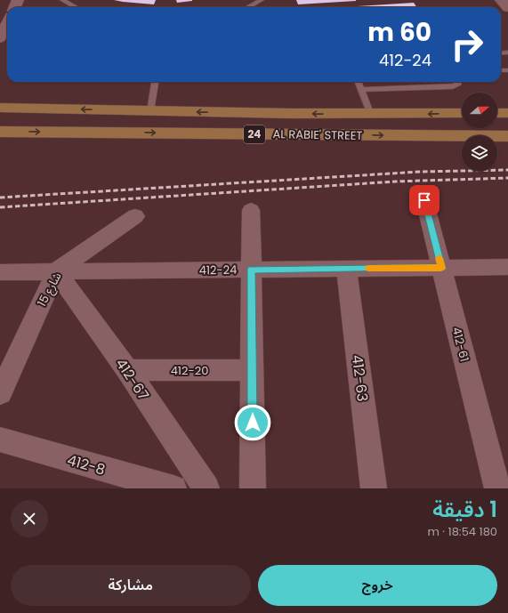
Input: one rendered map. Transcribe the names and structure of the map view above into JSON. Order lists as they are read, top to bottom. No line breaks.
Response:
{"streets":{"main road":["24","AL RABIE' STREET"],"street":["412-24","شارع 15","412-61","412-20","412-63","412-67","412-8"]},"crossings":[["412-24","شارع 15"],["412-24","412-61"],["412-24","412-63"],["412-24","412-67"],["شارع 15","412-67"],["412-20","412-67"]],"north":"right","page":{"turn":["60 m","412-24"],"heading":["1 دقيقة","180 m · 18:54"],"buttons":["خروج","مشاركة"]}}
